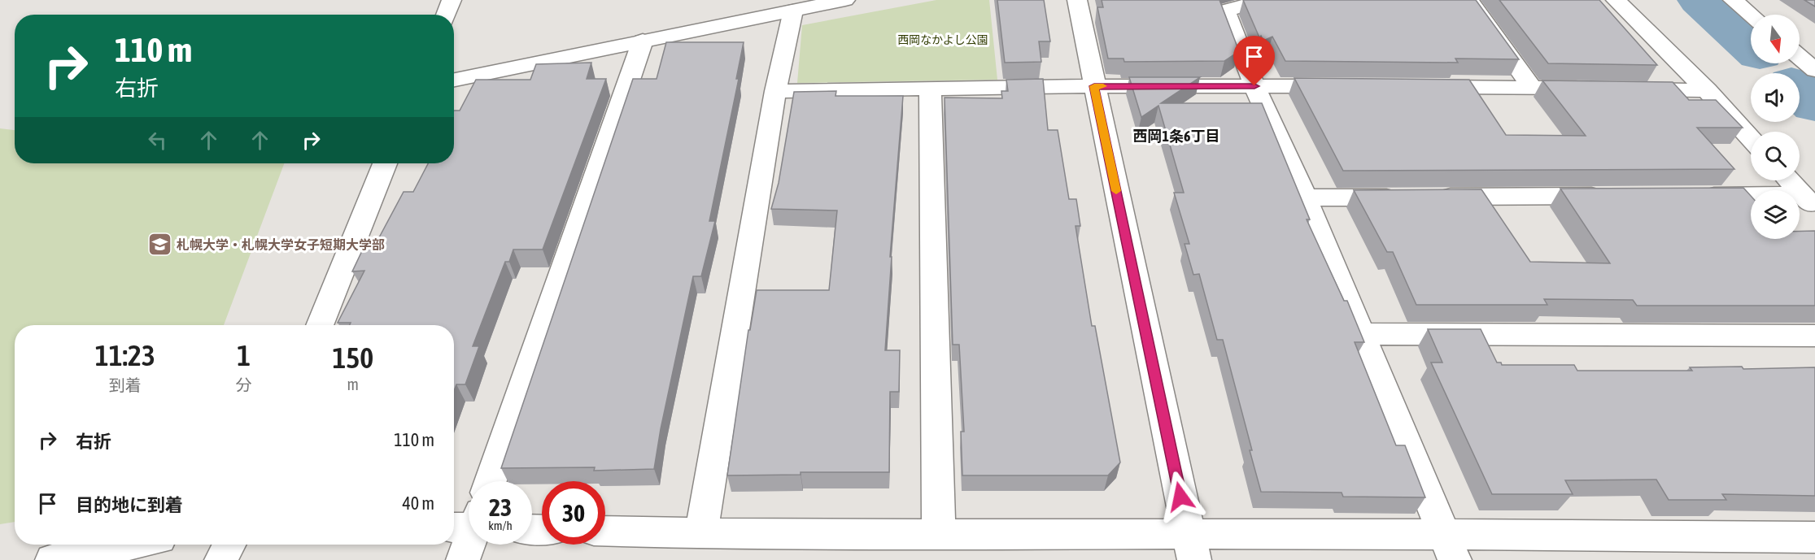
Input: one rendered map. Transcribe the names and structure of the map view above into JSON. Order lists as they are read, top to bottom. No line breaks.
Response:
{"districts":["西岡1条6丁目"],"parks":["西岡なかよし公園"],"places":{"school or university":["札幌大学・札幌大学女子短期大学部"]},"north":"bottom","page":{"turn":["110 m","右折"],"eta":["11:23","到着","1","分","150","m"],"list":[{"name":"右折","value":"110 m"},{"name":"目的地に到着","value":"40 m"}],"speed":"23 km/h","limit":"30"}}
